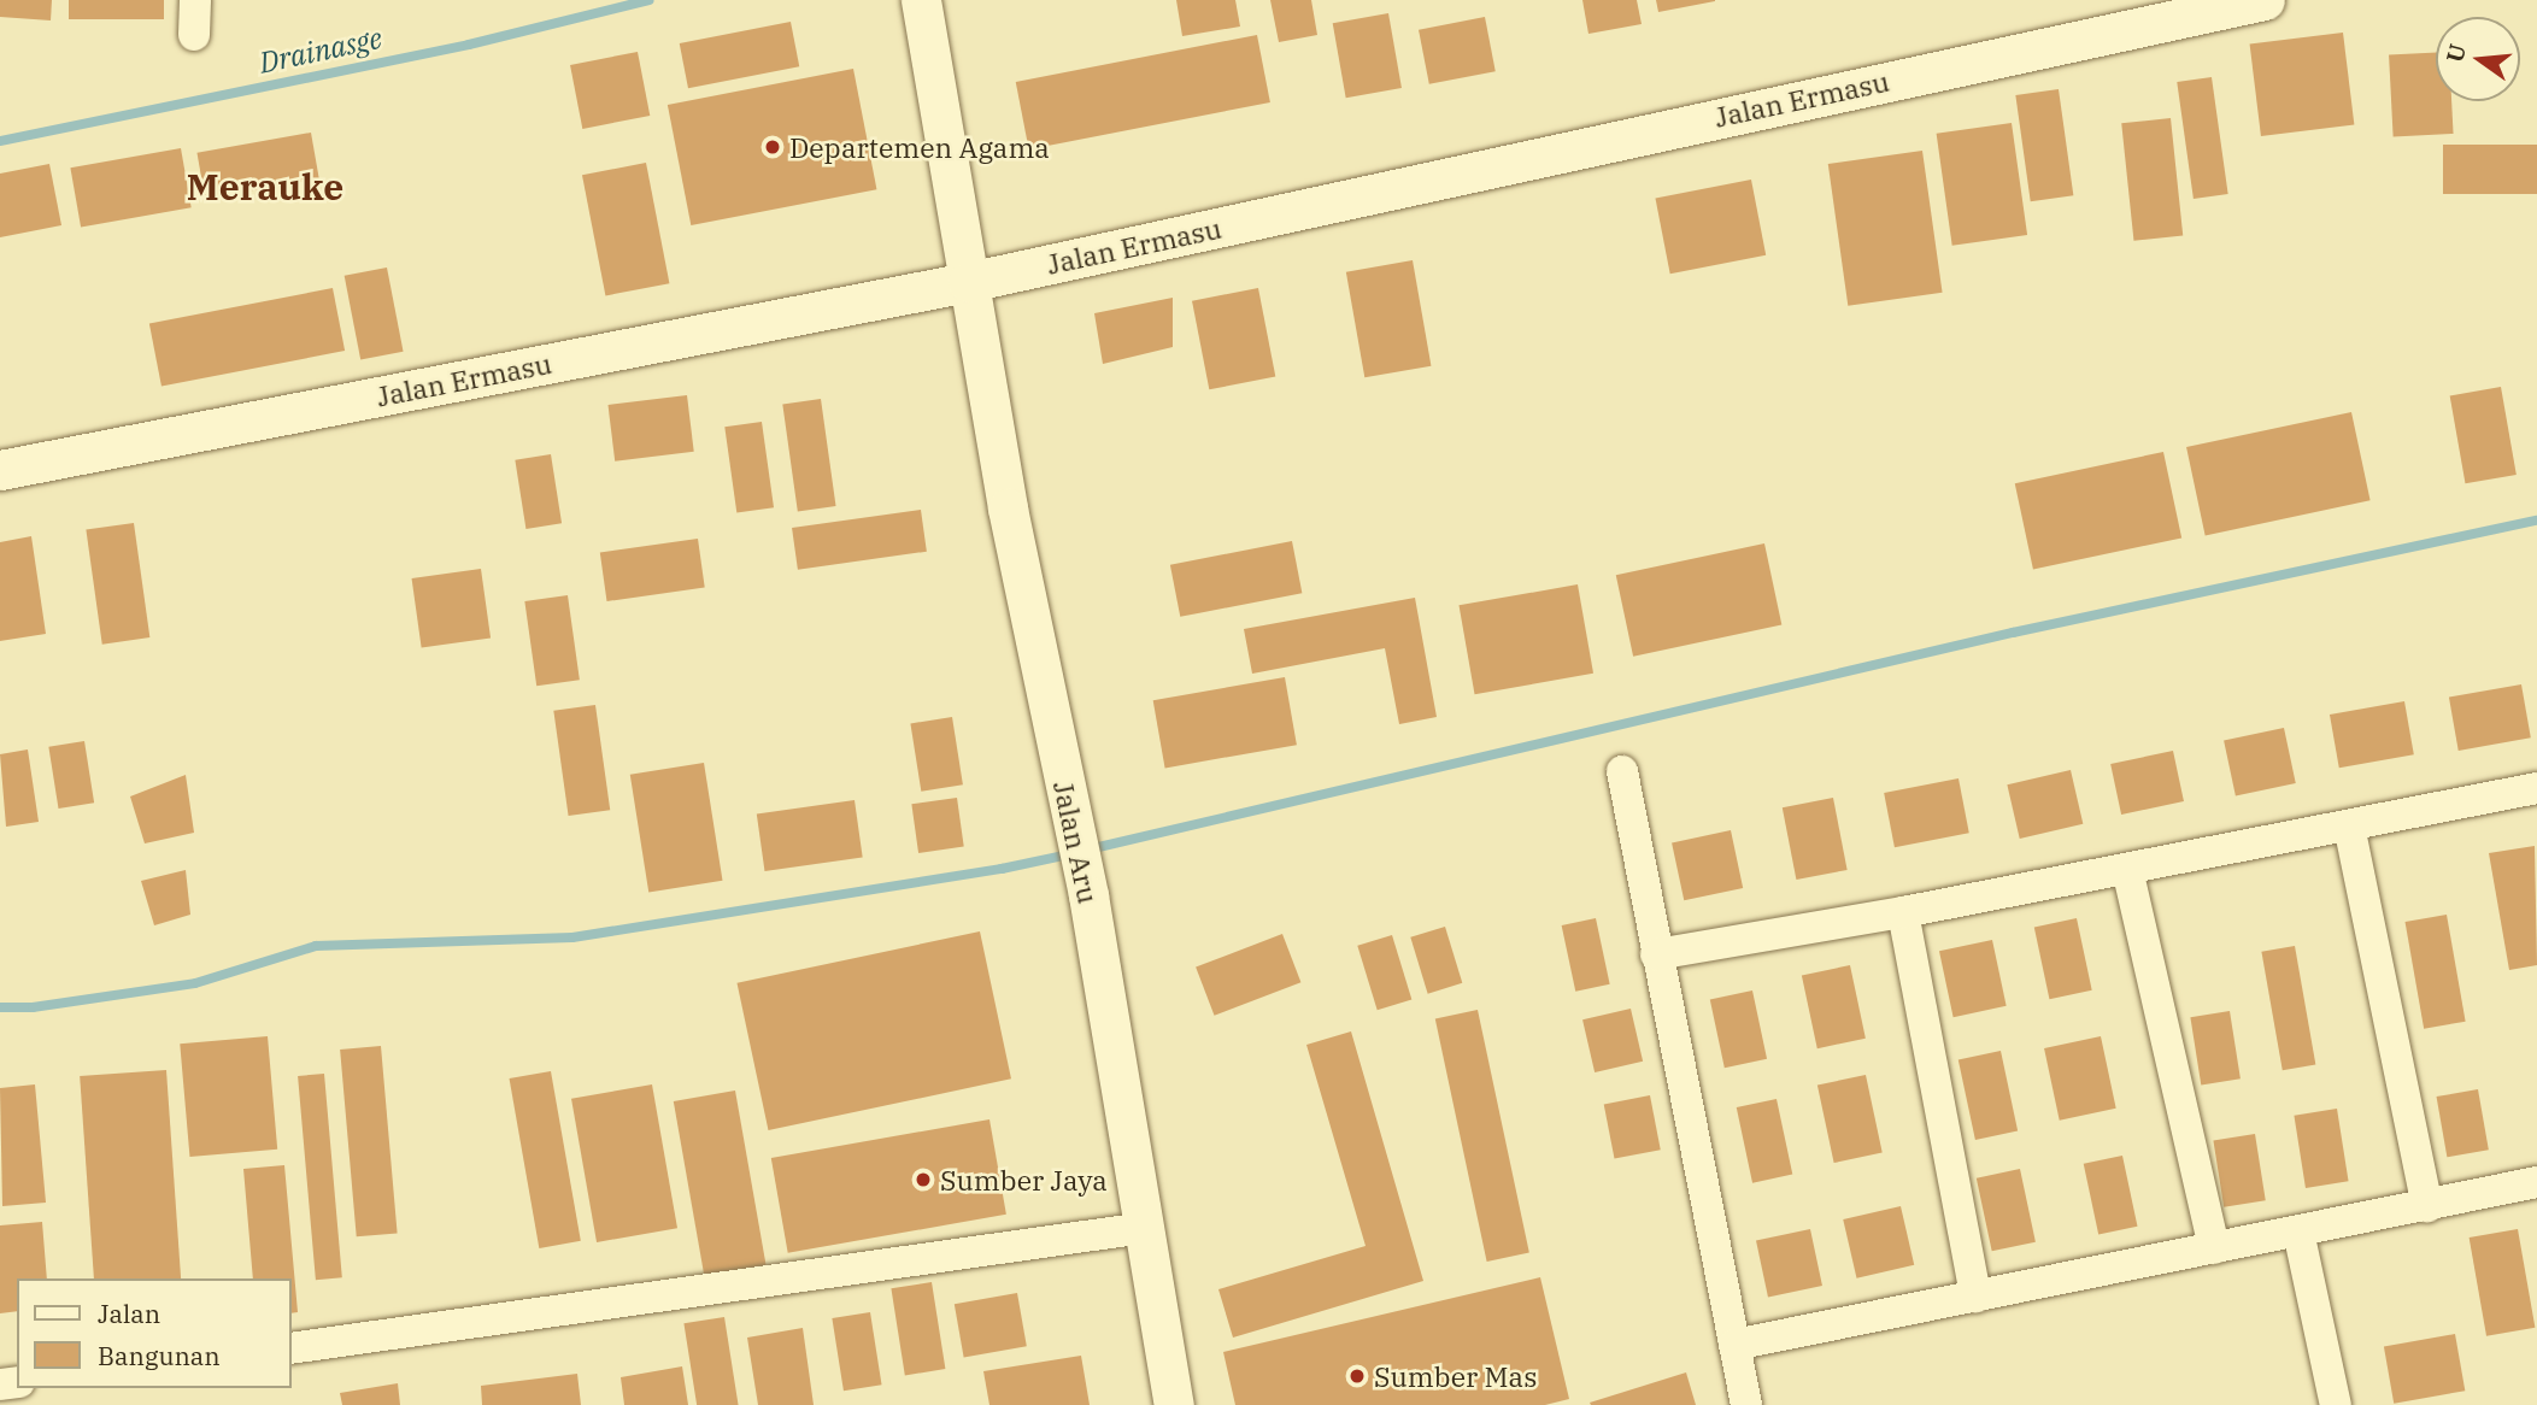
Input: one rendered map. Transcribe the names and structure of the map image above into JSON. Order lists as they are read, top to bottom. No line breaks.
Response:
{"streets":{"street":["Jalan Ermasu","Jalan Aru"]},"crossings":[["Jalan Ermasu","Jalan Aru"]],"districts":["Merauke"],"water":["Drainasge"],"places":["Departemen Agama","Sumber Jaya","Sumber Mas"],"legend":["Jalan","Bangunan"],"north":"left"}
